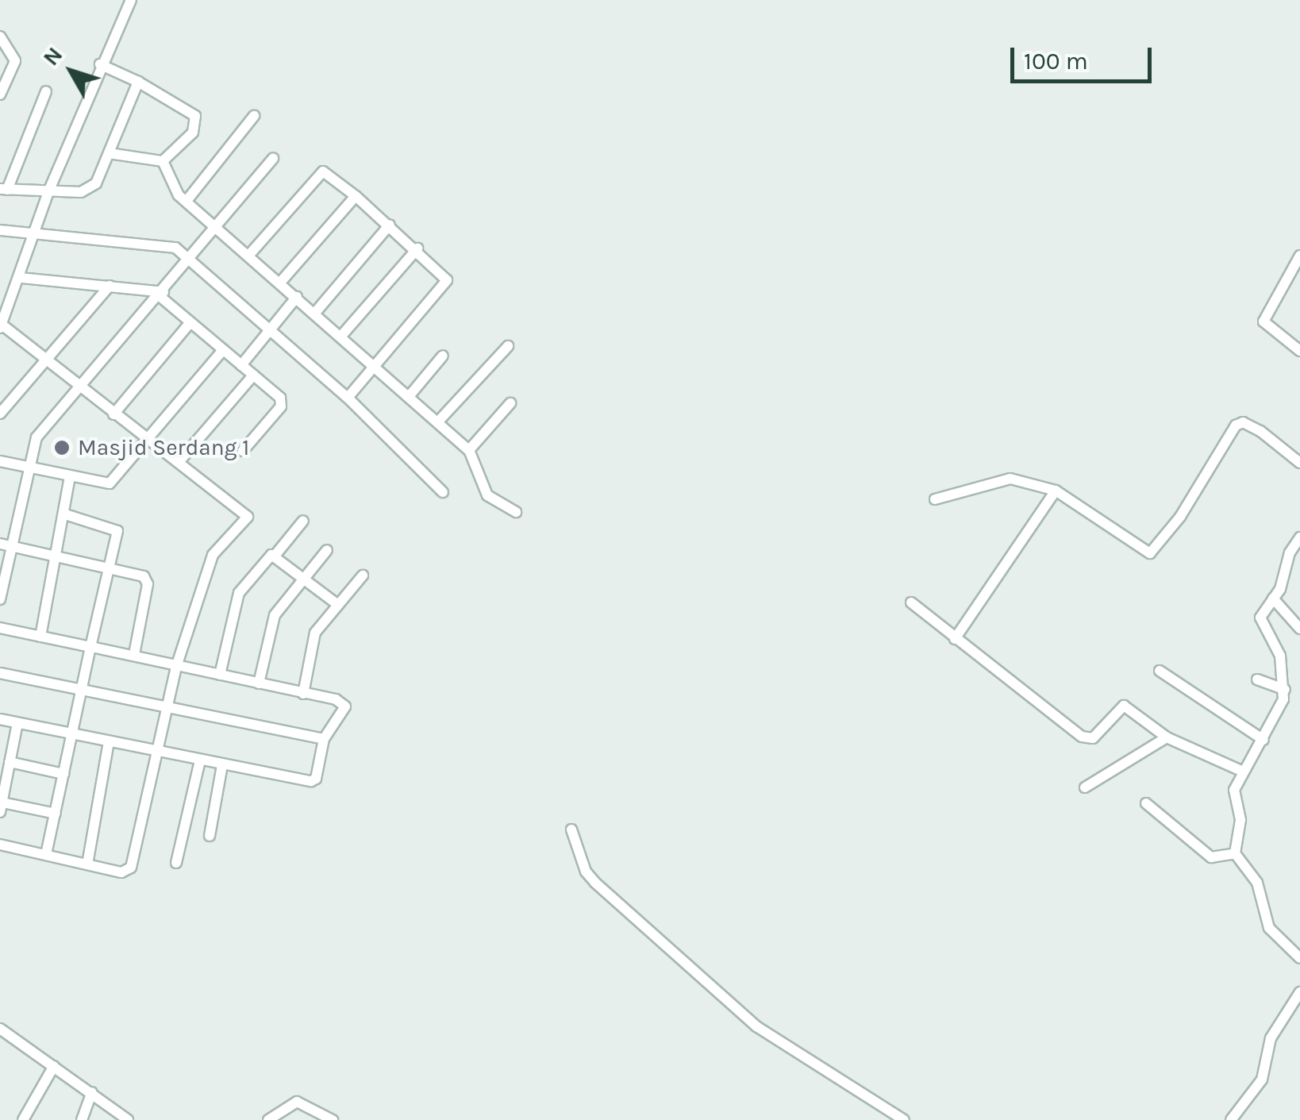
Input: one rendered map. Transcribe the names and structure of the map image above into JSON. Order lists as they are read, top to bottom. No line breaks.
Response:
{"places":["Masjid Serdang 1"],"scale_bar":"100 m","north":"top left"}
